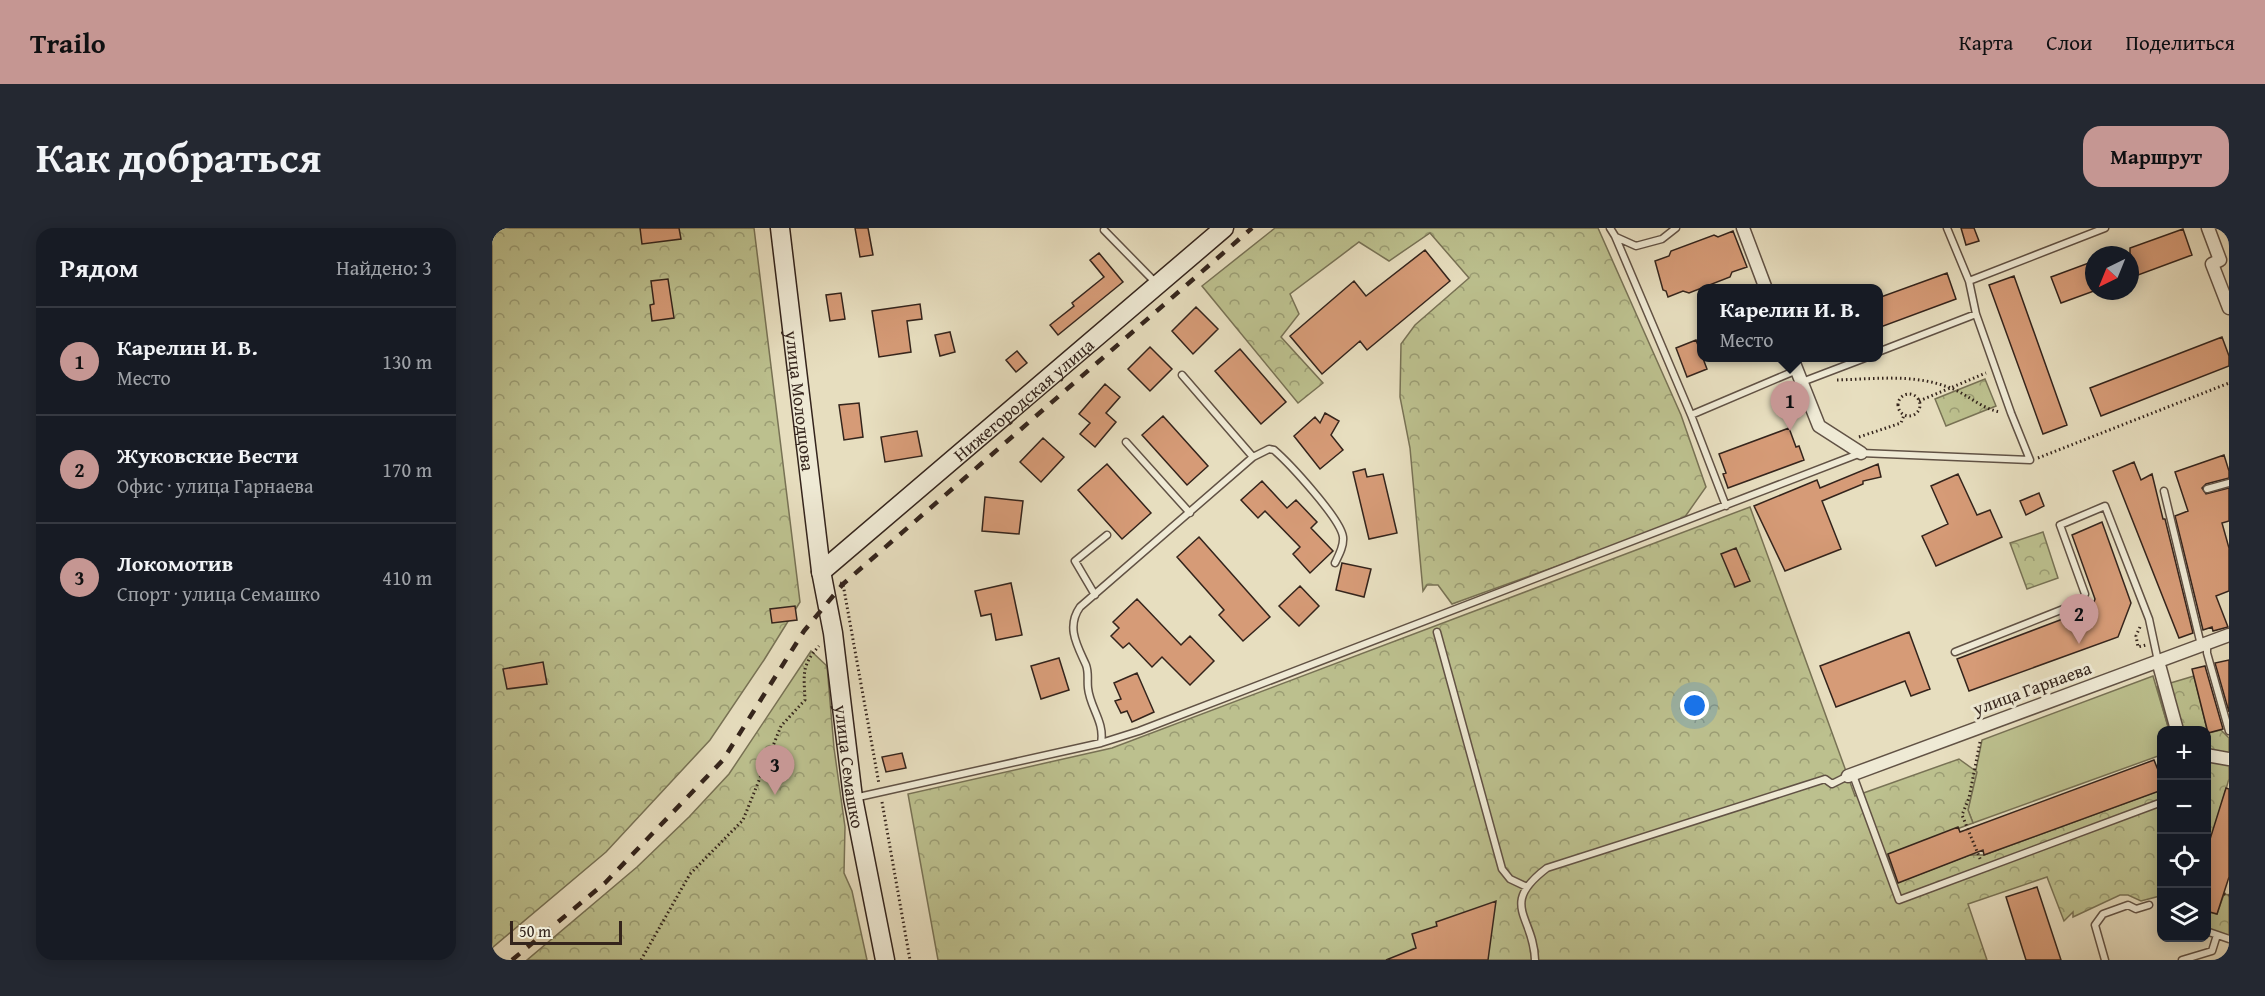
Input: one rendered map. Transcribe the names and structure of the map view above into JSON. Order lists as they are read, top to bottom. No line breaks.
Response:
{"streets":{"street":["улица Молодцова","Нижегородская улица","улица Гарнаева","улица Семашко"]},"crossings":[["улица Молодцова","Нижегородская улица"],["улица Молодцова","улица Семашко"],["Нижегородская улица","улица Семашко"]],"scale_bar":"50 m","north":"bottom left","page":{"header":"Trailo","nav":["Карта","Слои","Поделиться"],"title":"Как добраться","buttons":"Маршрут","heading":["Рядом","Найдено: 3"],"popup":["Карелин И. В.","Место"],"list":[{"mark":"1","name":"Карелин И. В.","note":"Место","value":"130 m"},{"mark":"2","name":"Жуковские Вести","note":"Офис · улица Гарнаева","value":"170 m"},{"mark":"3","name":"Локомотив","note":"Спорт · улица Семашко","value":"410 m"}],"pins":["1","2","3"],"map_buttons":["+","−"],"scale":"50 m"}}
